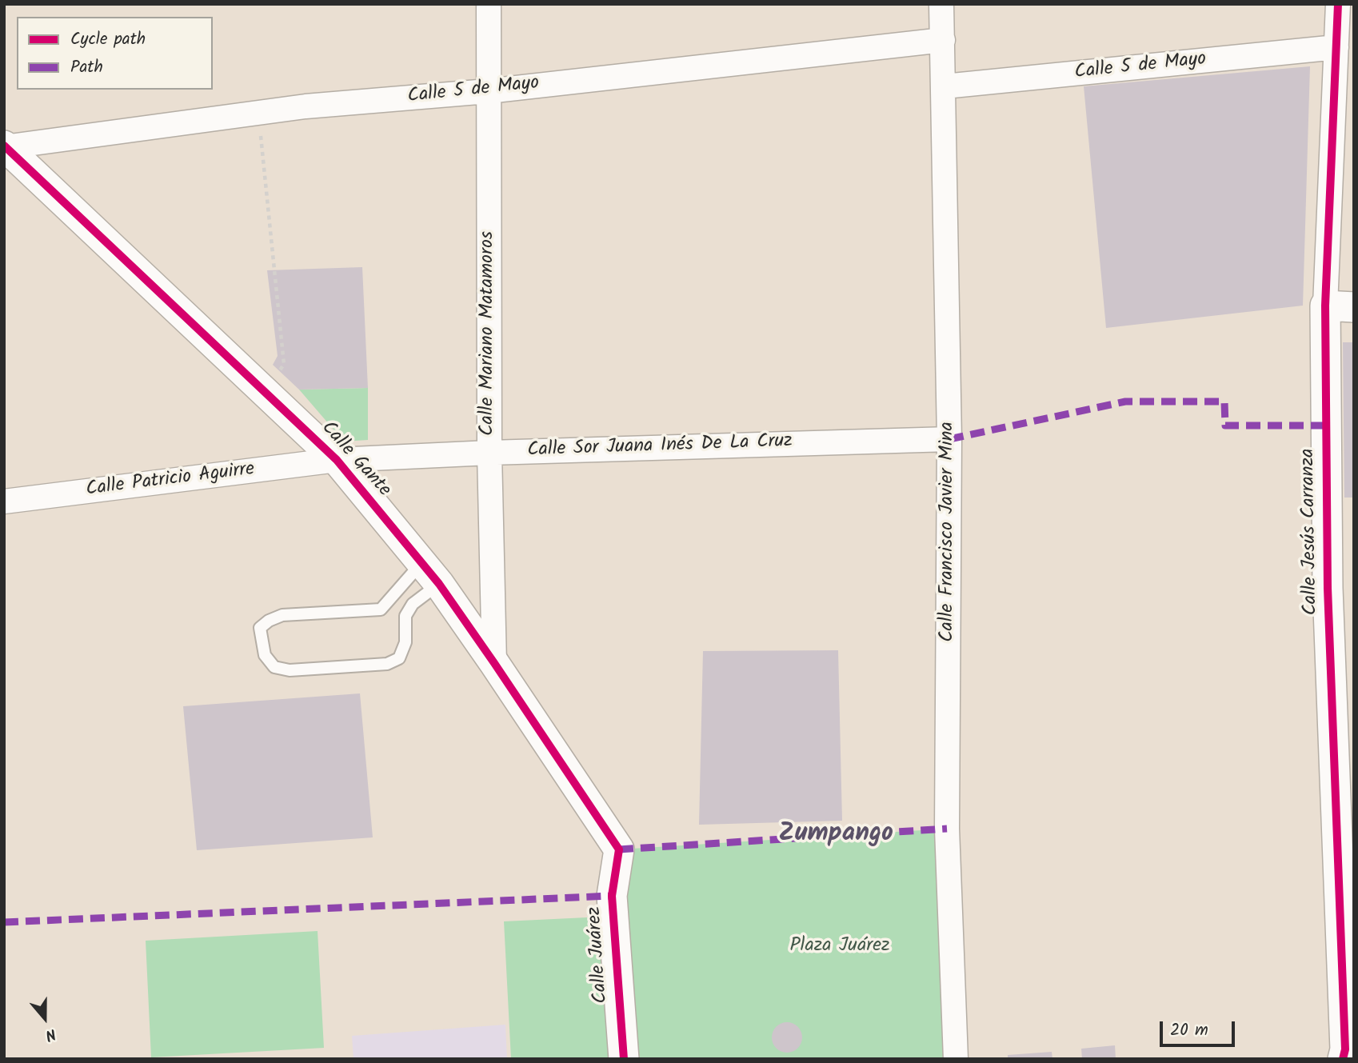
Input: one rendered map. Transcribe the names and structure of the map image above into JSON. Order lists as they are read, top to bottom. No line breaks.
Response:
{"streets":{"street":["Calle 5 de Mayo","Calle Mariano Matamoros","Calle Sor Juana Inés De La Cruz","Calle Gante","Calle Patricio Aguirre","Calle Francisco Javier Mina","Calle Jesús Carranza","Calle Juárez"]},"crossings":[["Calle 5 de Mayo","Calle Mariano Matamoros"],["Calle 5 de Mayo","Calle Gante"],["Calle 5 de Mayo","Calle Francisco Javier Mina"],["Calle 5 de Mayo","Calle Jesús Carranza"],["Calle Mariano Matamoros","Calle Sor Juana Inés De La Cruz"],["Calle Mariano Matamoros","Calle Gante"],["Calle Sor Juana Inés De La Cruz","Calle Gante"],["Calle Sor Juana Inés De La Cruz","Calle Patricio Aguirre"],["Calle Sor Juana Inés De La Cruz","Calle Francisco Javier Mina"],["Calle Gante","Calle Patricio Aguirre"],["Calle Gante","Calle Juárez"]],"districts":["Zumpango"],"parks":["Plaza Juárez"],"legend":["Cycle path","Path"],"scale_bar":"20 m","north":"bottom"}
